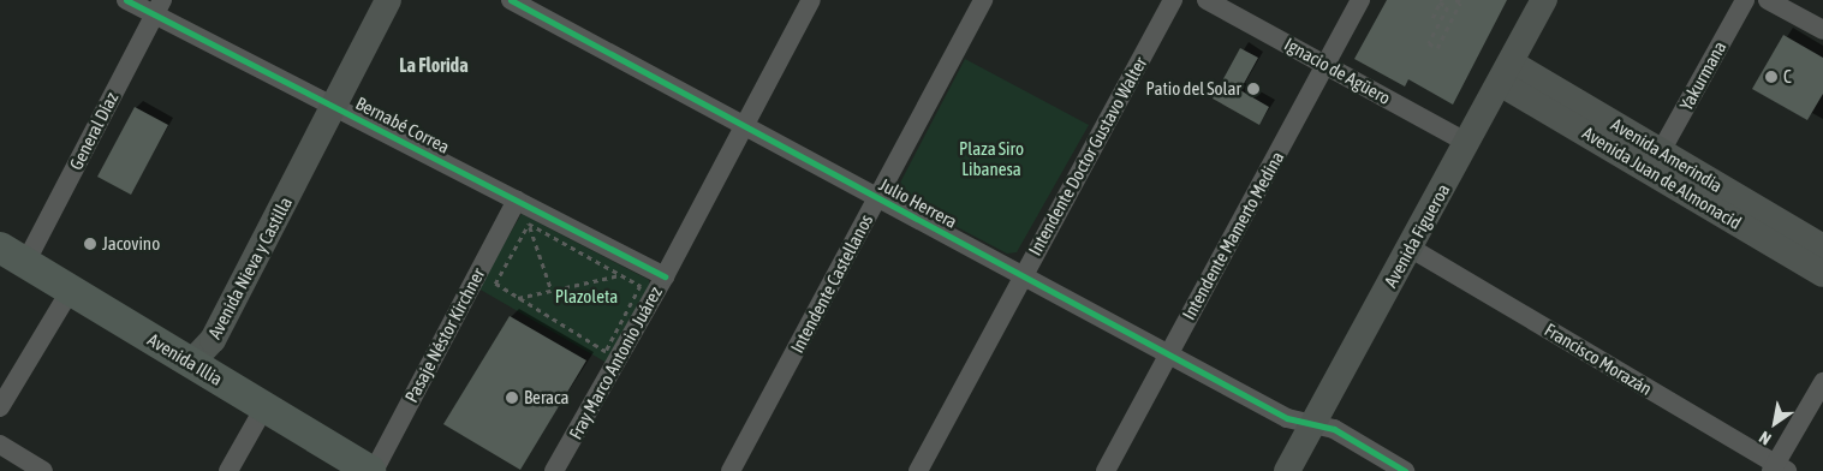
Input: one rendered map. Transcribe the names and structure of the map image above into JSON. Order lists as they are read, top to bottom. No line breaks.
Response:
{"streets":{"main road":["Avenida Illia"],"street":["Ignacio de Agüero","Yakurmana","Bernabé Correa","General Díaz","Avenida Amerindia","Intendente Doctor Gustavo Walter","Avenida Juan de Almonacid","Julio Herrera","Intendente Mamerto Medina","Avenida Figueroa","Avenida Nieva y Castilla","Intendente Castellanos","Pasaje Néstor Kirchner","Francisco Morazán","Fray Marco Antonio Juárez"]},"crossings":[["Ignacio de Agüero","Intendente Mamerto Medina"],["Ignacio de Agüero","Avenida Figueroa"],["Yakurmana","Avenida Amerindia"],["Bernabé Correa","General Díaz"],["Bernabé Correa","Avenida Nieva y Castilla"],["Bernabé Correa","Pasaje Néstor Kirchner"],["Bernabé Correa","Fray Marco Antonio Juárez"],["General Díaz","Avenida Illia"],["Avenida Amerindia","Avenida Juan de Almonacid"],["Avenida Amerindia","Avenida Figueroa"],["Intendente Doctor Gustavo Walter","Julio Herrera"],["Avenida Juan de Almonacid","Avenida Figueroa"],["Julio Herrera","Intendente Mamerto Medina"],["Julio Herrera","Avenida Figueroa"],["Julio Herrera","Intendente Castellanos"],["Julio Herrera","Fray Marco Antonio Juárez"],["Avenida Figueroa","Francisco Morazán"],["Avenida Nieva y Castilla","Avenida Illia"],["Pasaje Néstor Kirchner","Avenida Illia"]],"districts":["La Florida"],"parks":["Plaza Siro Libanesa","Plazoleta"],"places":["C","Patio del Solar","Jacovino","Beraca"],"north":"bottom left"}
